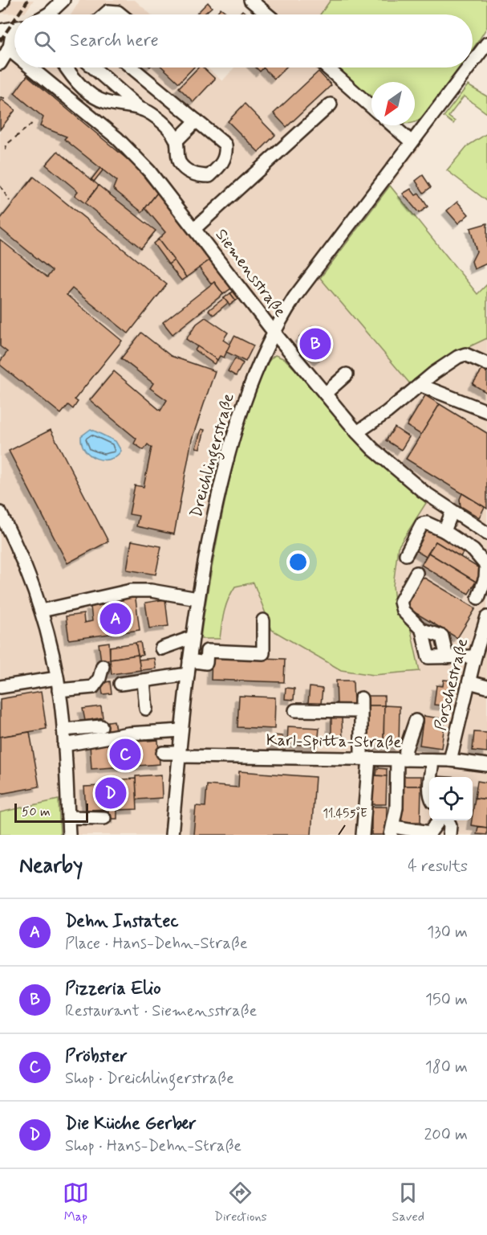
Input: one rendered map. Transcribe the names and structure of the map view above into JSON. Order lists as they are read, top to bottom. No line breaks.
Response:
{"streets":{"street":["Siemensstraße","Dreichlingerstraße","Porschestraße","Karl-Spitta-Straße"]},"crossings":[["Siemensstraße","Dreichlingerstraße"],["Dreichlingerstraße","Karl-Spitta-Straße"],["Porschestraße","Karl-Spitta-Straße"]],"scale_bar":"50 m","north":"bottom left","page":{"search":"Search here","pins":["B","A","C","D"],"scale":"50 m","heading":["Nearby","4 results"],"list":[{"mark":"A","name":"Dehn Instatec","note":"Place · Hans-Dehn-Straße","value":"130 m"},{"mark":"B","name":"Pizzeria Elio","note":"Restaurant · Siemensstraße","value":"150 m"},{"mark":"C","name":"Pröbster","note":"Shop · Dreichlingerstraße","value":"180 m"},{"mark":"D","name":"Die Küche Gerber","note":"Shop · Hans-Dehn-Straße","value":"200 m"}],"nav":["Map","Directions","Saved"]},"coordinates":["11.455°E"]}
